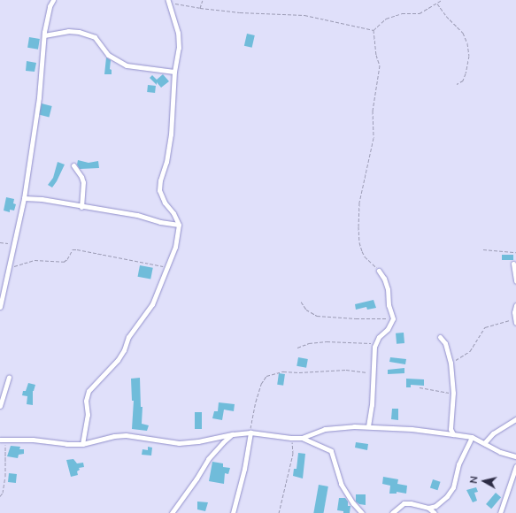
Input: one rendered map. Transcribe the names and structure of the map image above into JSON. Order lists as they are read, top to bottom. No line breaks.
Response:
{"north":"left"}
